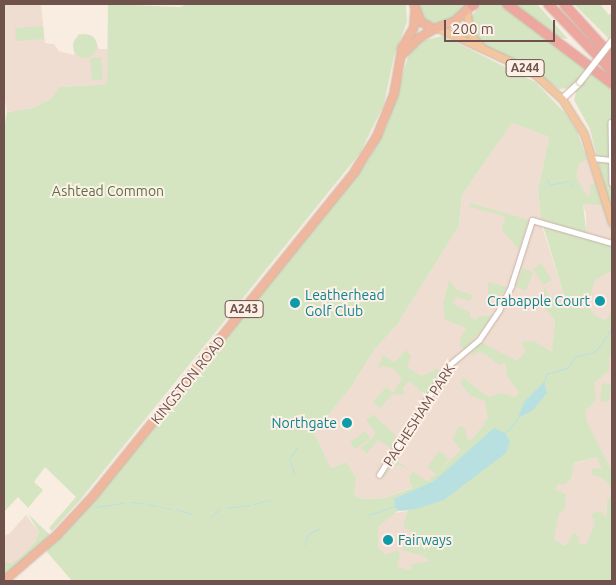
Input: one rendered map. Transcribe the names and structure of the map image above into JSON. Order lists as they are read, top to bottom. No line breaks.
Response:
{"streets":{"highway":["A243","KINGSTON ROAD"],"main road":["A244"],"street":["PACHESHAM PARK"]},"parks":["Ashtead Common"],"places":["Crabapple Court","Leatherhead Golf Club","Northgate","Fairways"],"scale_bar":"200 m"}
